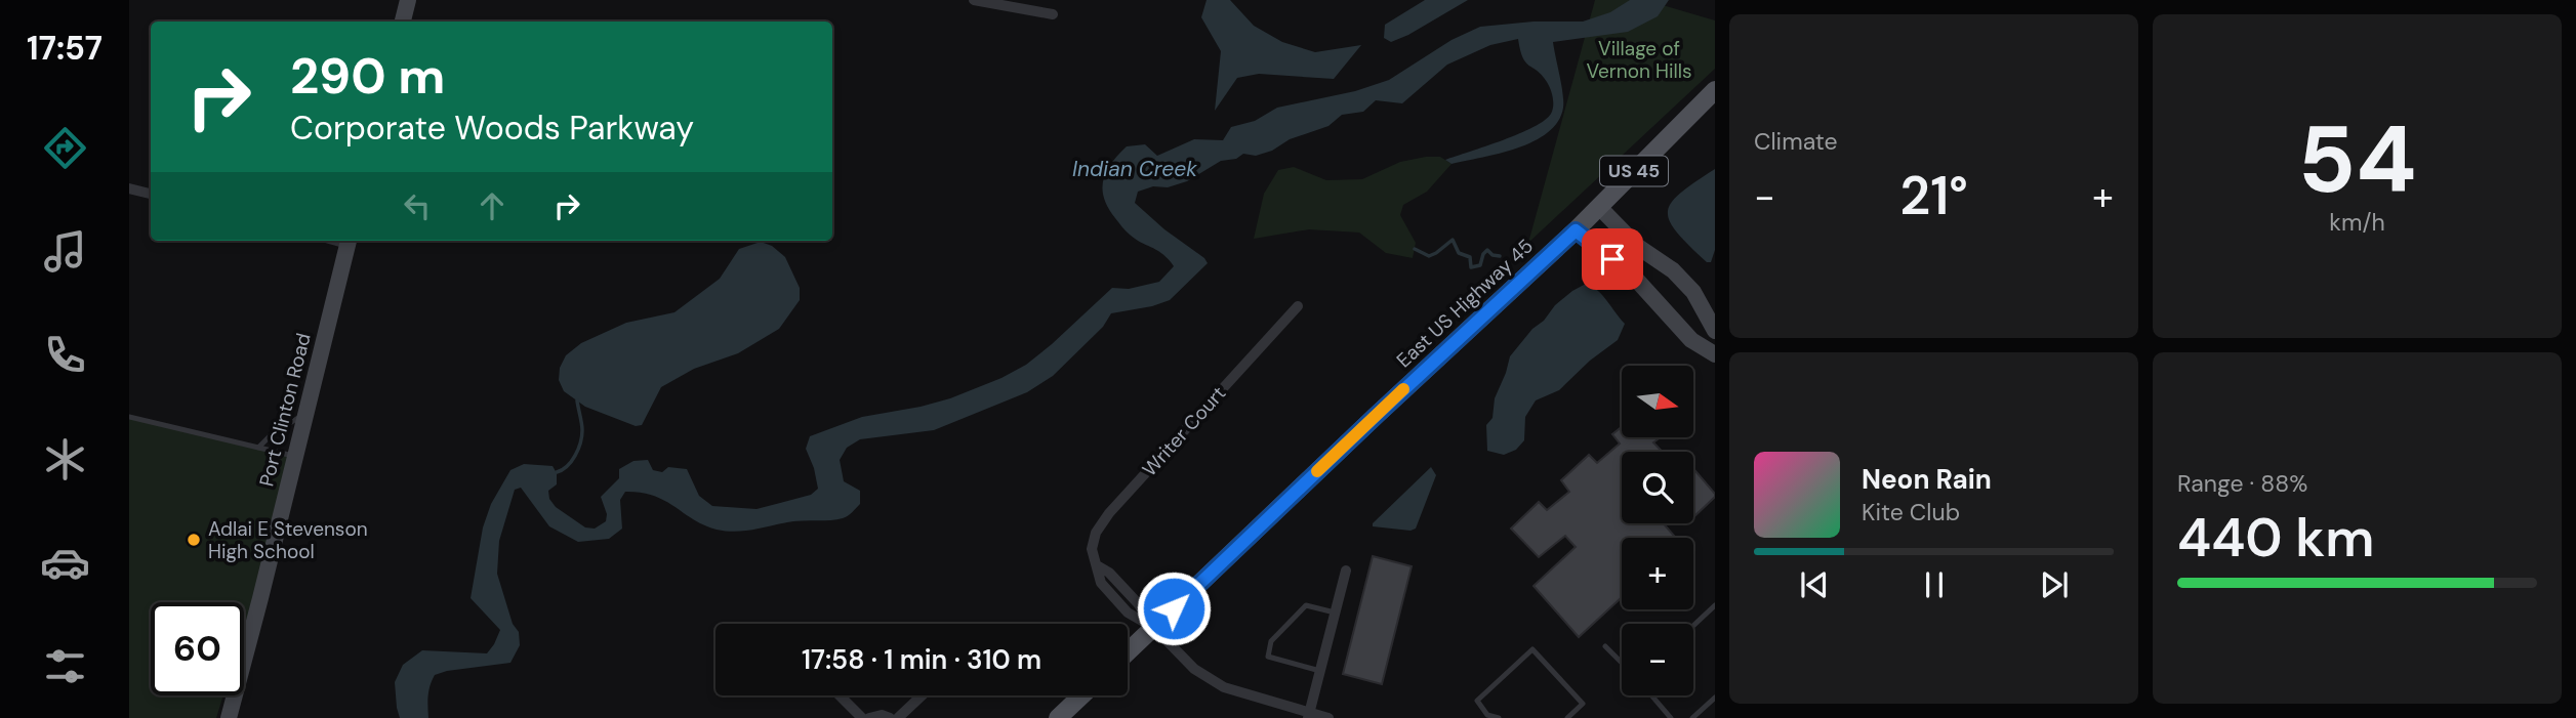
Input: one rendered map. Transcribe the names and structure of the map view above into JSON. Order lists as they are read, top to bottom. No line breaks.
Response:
{"streets":{"main road":["US 45","East US Highway 45"],"street":["Port Clinton Road","Writer Court"]},"crossings":[["East US Highway 45","Writer Court"]],"water":["Indian Creek"],"parks":["Village of Vernon Hills"],"places":["Adlai E Stevenson High School"],"north":"right","page":{"tabs":"17:57","tile":["Climate",["54","km/h"],["Range · 88%","440 km"]],"turn":["290 m","Corporate Woods Parkway"],"heat":["−","21°","+"],"map_buttons":["+","−"],"song":["Neon Rain","Kite Club"],"limit":"60","trip":"17:58 · 1 min · 310 m"}}
